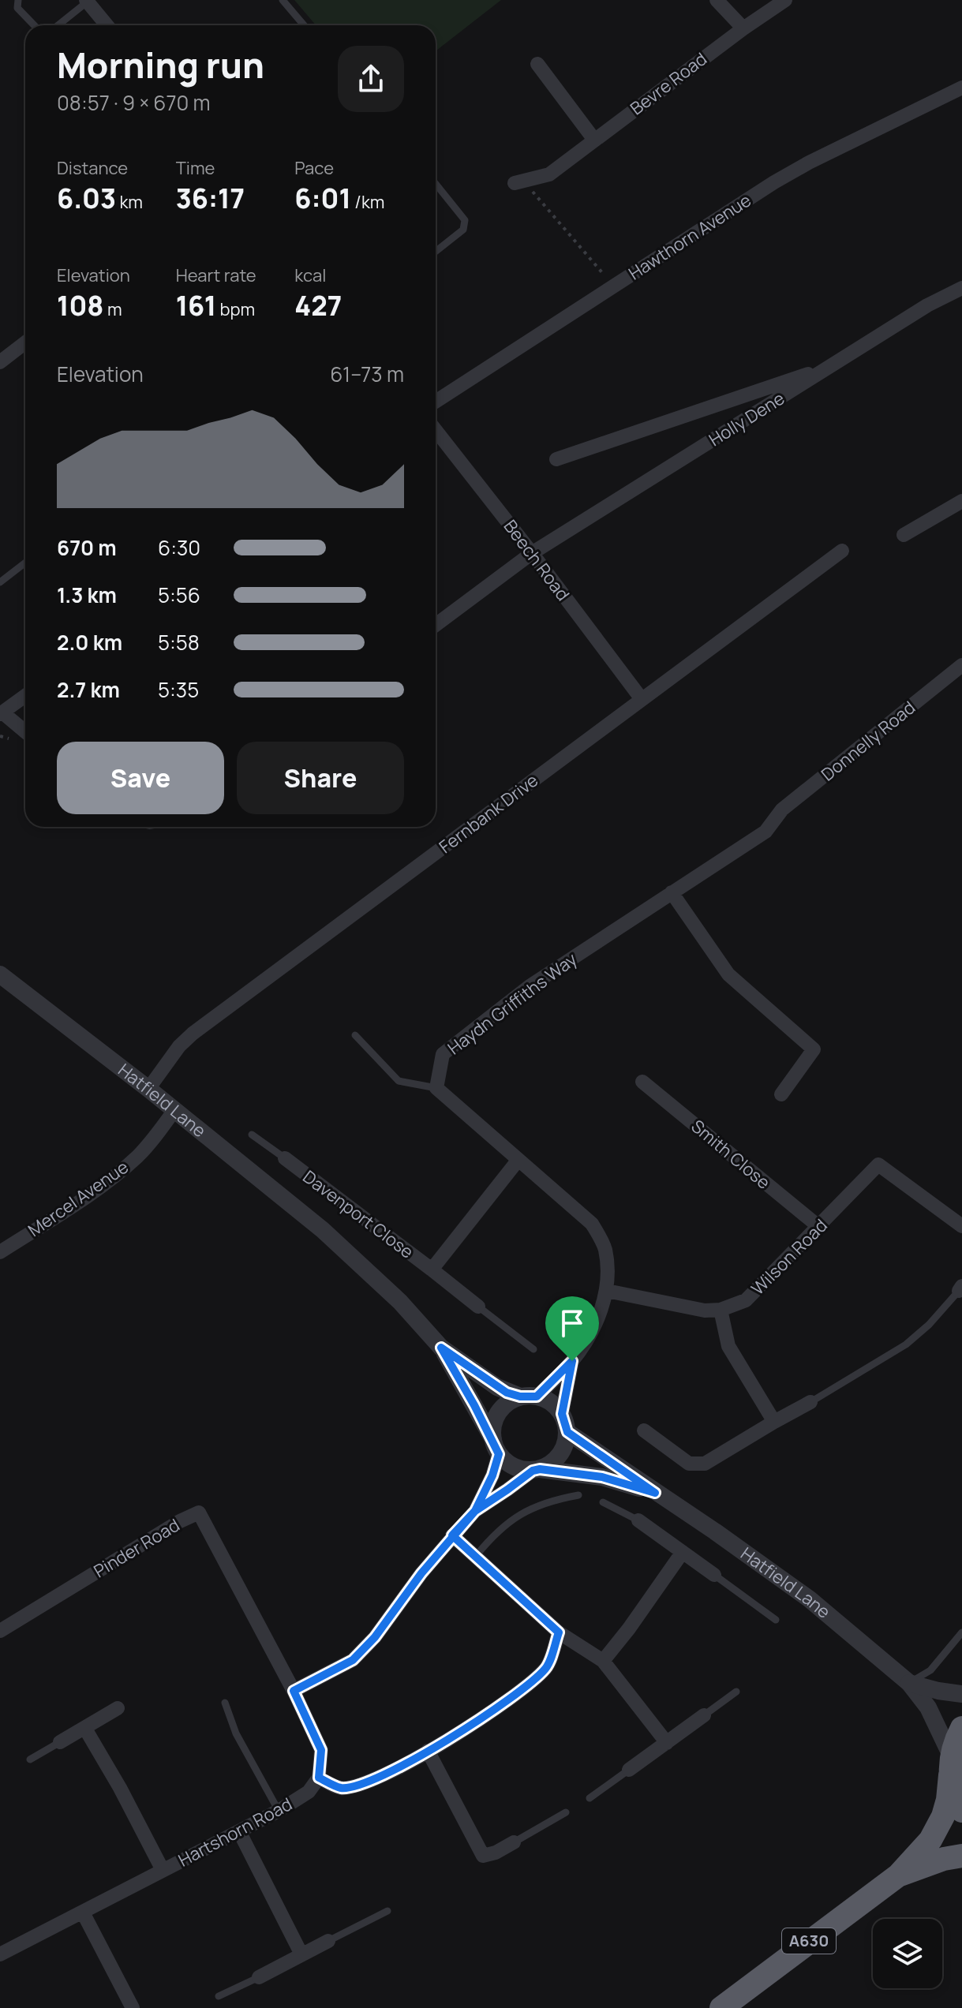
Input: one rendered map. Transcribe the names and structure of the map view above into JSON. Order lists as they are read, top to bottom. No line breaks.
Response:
{"streets":{"highway":["A630"],"street":["Bevre Road","Hawthorn Avenue","Holly Dene","Beech Road","Donnelly Road","Fernbank Drive","Haydn Griffiths Way","Hatfield Lane","Smith Close","Mercel Avenue","Davenport Close","Wilson Road","Pinder Road","Hartshorn Road"]},"crossings":[["Holly Dene","Beech Road"],["Beech Road","Fernbank Drive"],["Donnelly Road","Haydn Griffiths Way"],["Fernbank Drive","Hatfield Lane"],["Hatfield Lane","Mercel Avenue"],["Hatfield Lane","A630"],["Smith Close","Wilson Road"]],"page":{"heading":["Morning run","08:57 · 9 × 670 m"],"stats":[["Distance","6.03 km"],["Time","36:17"],["Pace","6:01 /km"],["Elevation","108 m"],["Heart rate","161 bpm"],["kcal","427"]],"chart":["Elevation","61–73 m"],"list":[{"name":"670 m","note":"6:30"},{"name":"1.3 km","note":"5:56"},{"name":"2.0 km","note":"5:58"},{"name":"2.7 km","note":"5:35"}],"buttons":["Save","Share"]}}
